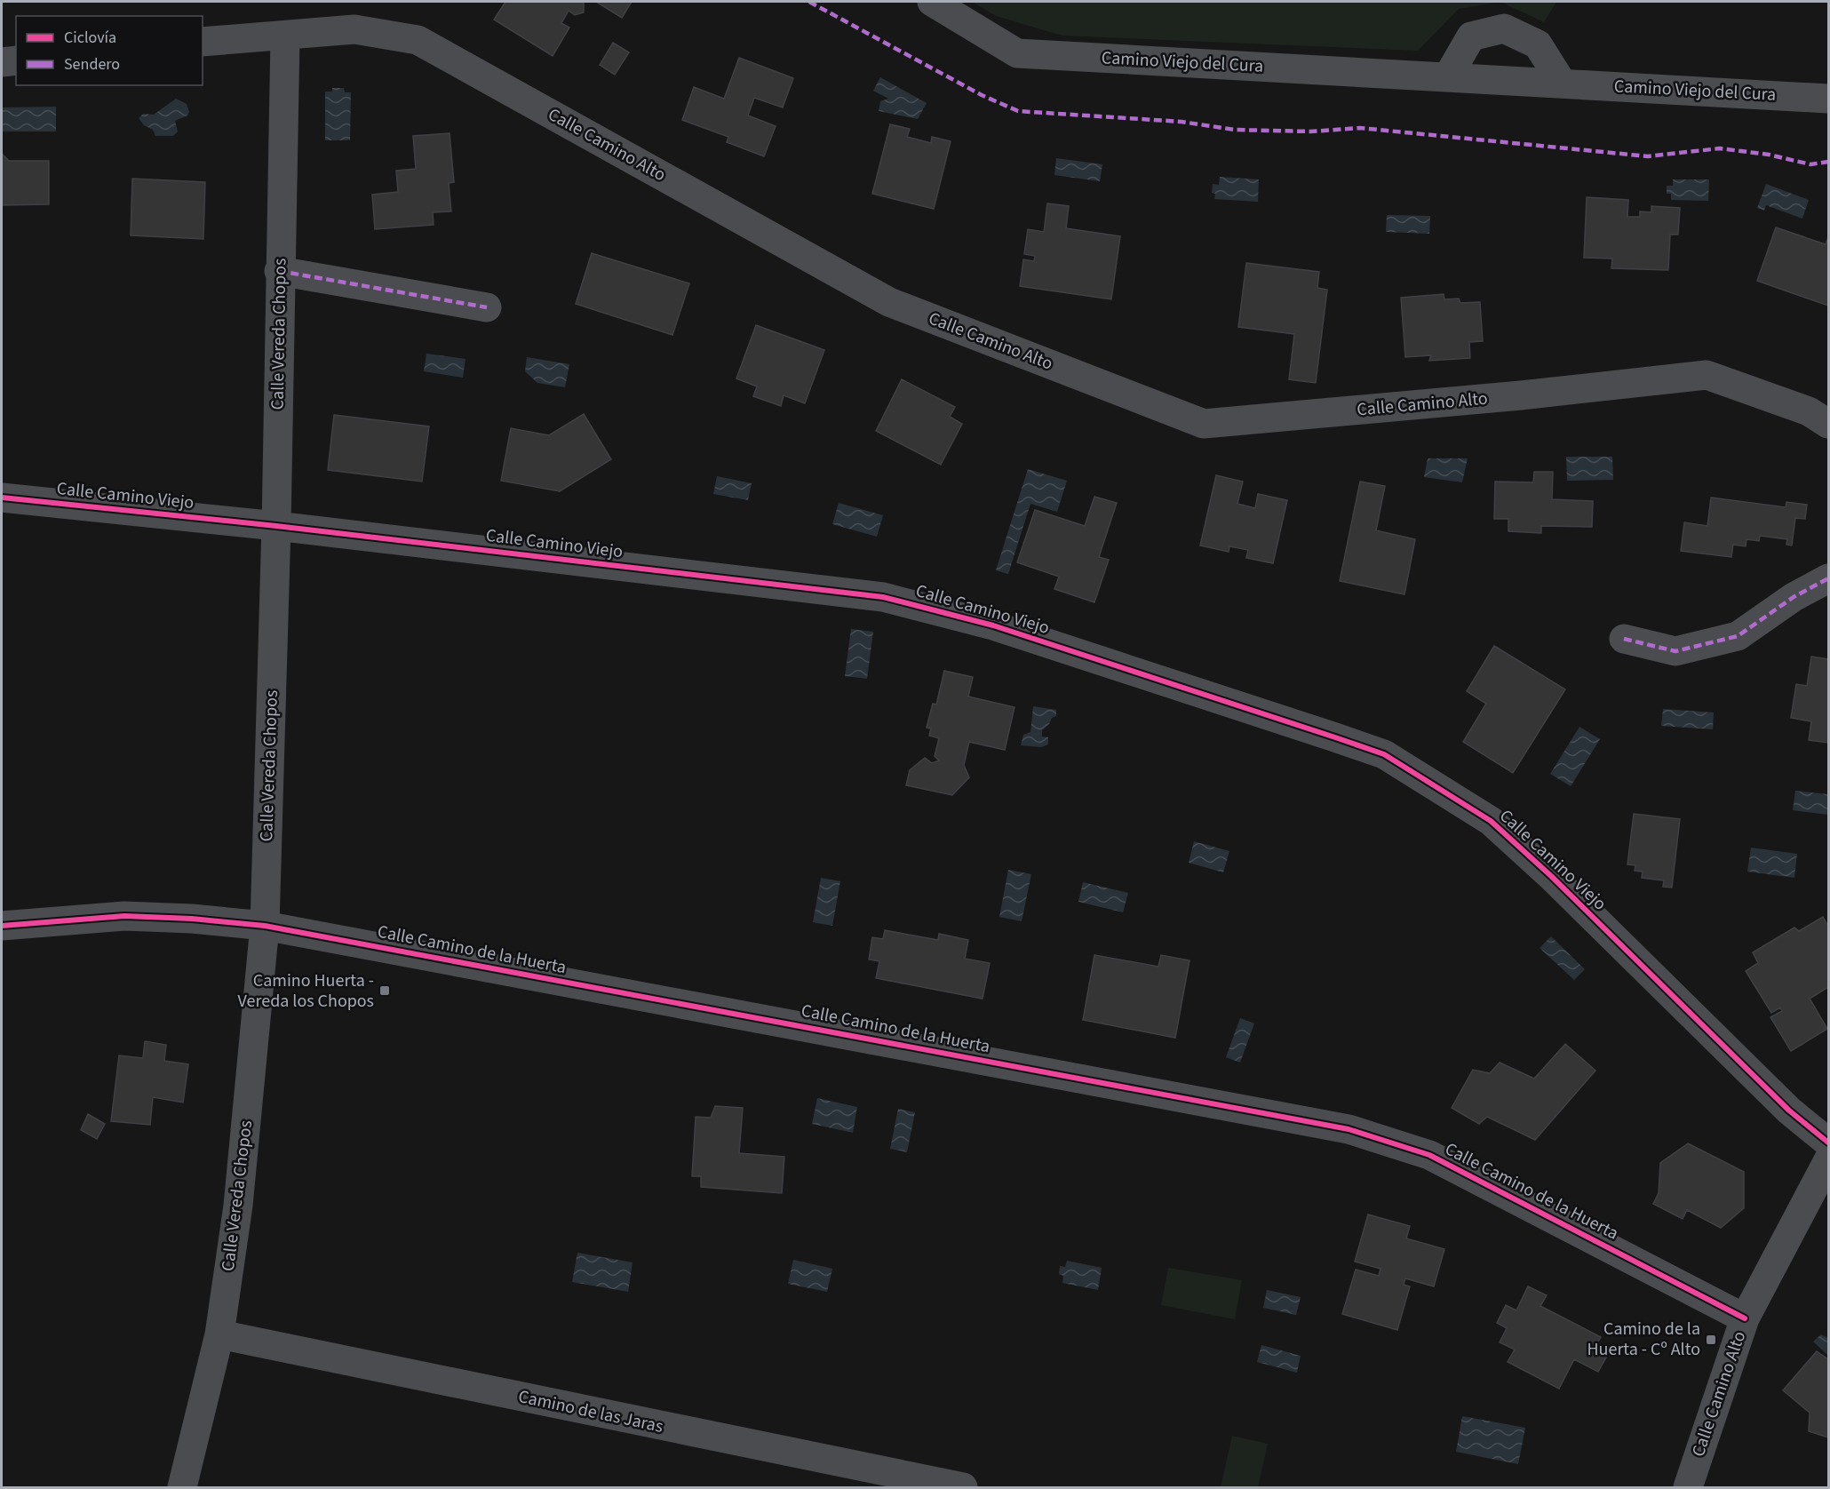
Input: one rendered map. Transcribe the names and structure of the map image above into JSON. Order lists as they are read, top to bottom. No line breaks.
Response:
{"streets":{"street":["Camino Viejo del Cura","Calle Camino Alto","Calle Vereda Chopos","Calle Camino Viejo","Calle Camino de la Huerta","Camino de las Jaras"]},"crossings":[["Calle Camino Alto","Calle Vereda Chopos"],["Calle Camino Alto","Calle Camino de la Huerta"],["Calle Vereda Chopos","Calle Camino Viejo"],["Calle Vereda Chopos","Calle Camino de la Huerta"],["Calle Vereda Chopos","Camino de las Jaras"]],"places":{"transit":["Camino Huerta - Vereda los Chopos","Camino de la Huerta - Cº Alto"]},"legend":["Ciclovía","Sendero"]}
